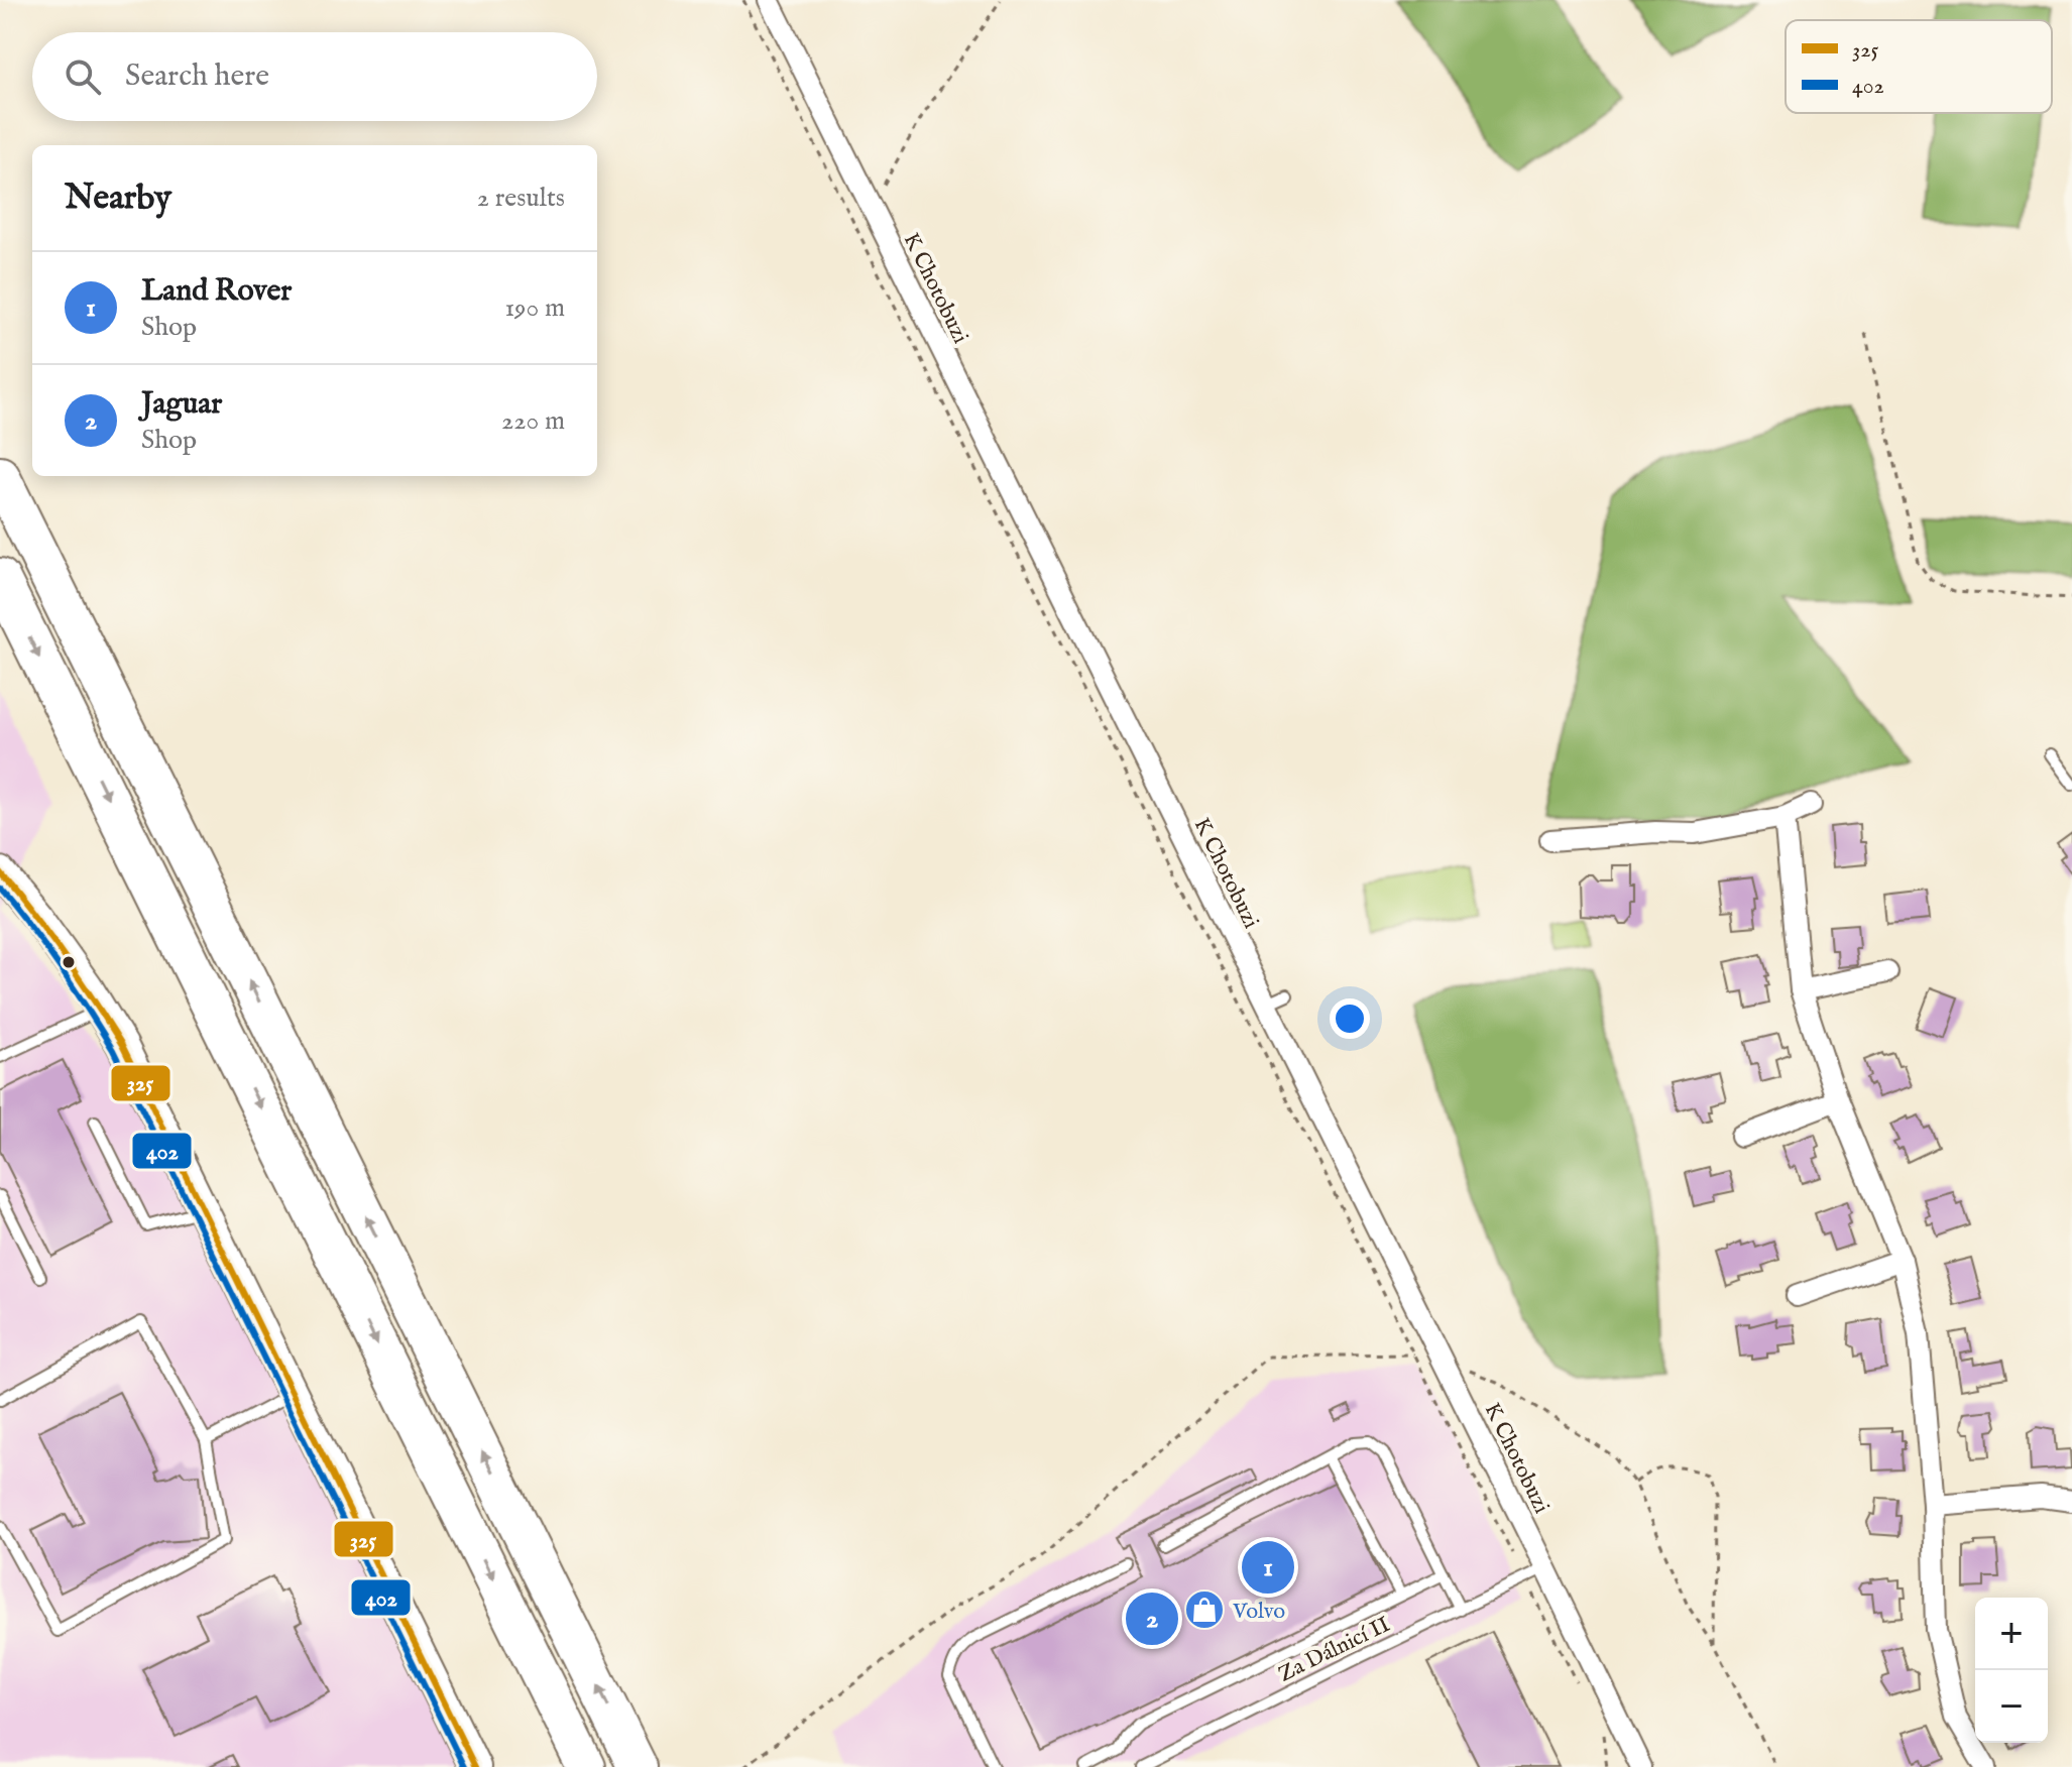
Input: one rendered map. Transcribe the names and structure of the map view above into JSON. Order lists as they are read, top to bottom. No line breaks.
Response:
{"streets":{"street":["K Chotobuzi"],"lane":["Za Dálnicí II"]},"crossings":[["K Chotobuzi","Za Dálnicí II"]],"places":{"shop":["Volvo"]},"lines":["transit line 325","transit line 402"],"legend":["325","402"],"page":{"search":"Search here","heading":["Nearby","2 results"],"list":[{"mark":"1","name":"Land Rover","note":"Shop","value":"190 m"},{"mark":"2","name":"Jaguar","note":"Shop","value":"220 m"}],"pins":["1","2"],"map_buttons":["+","−"]}}
